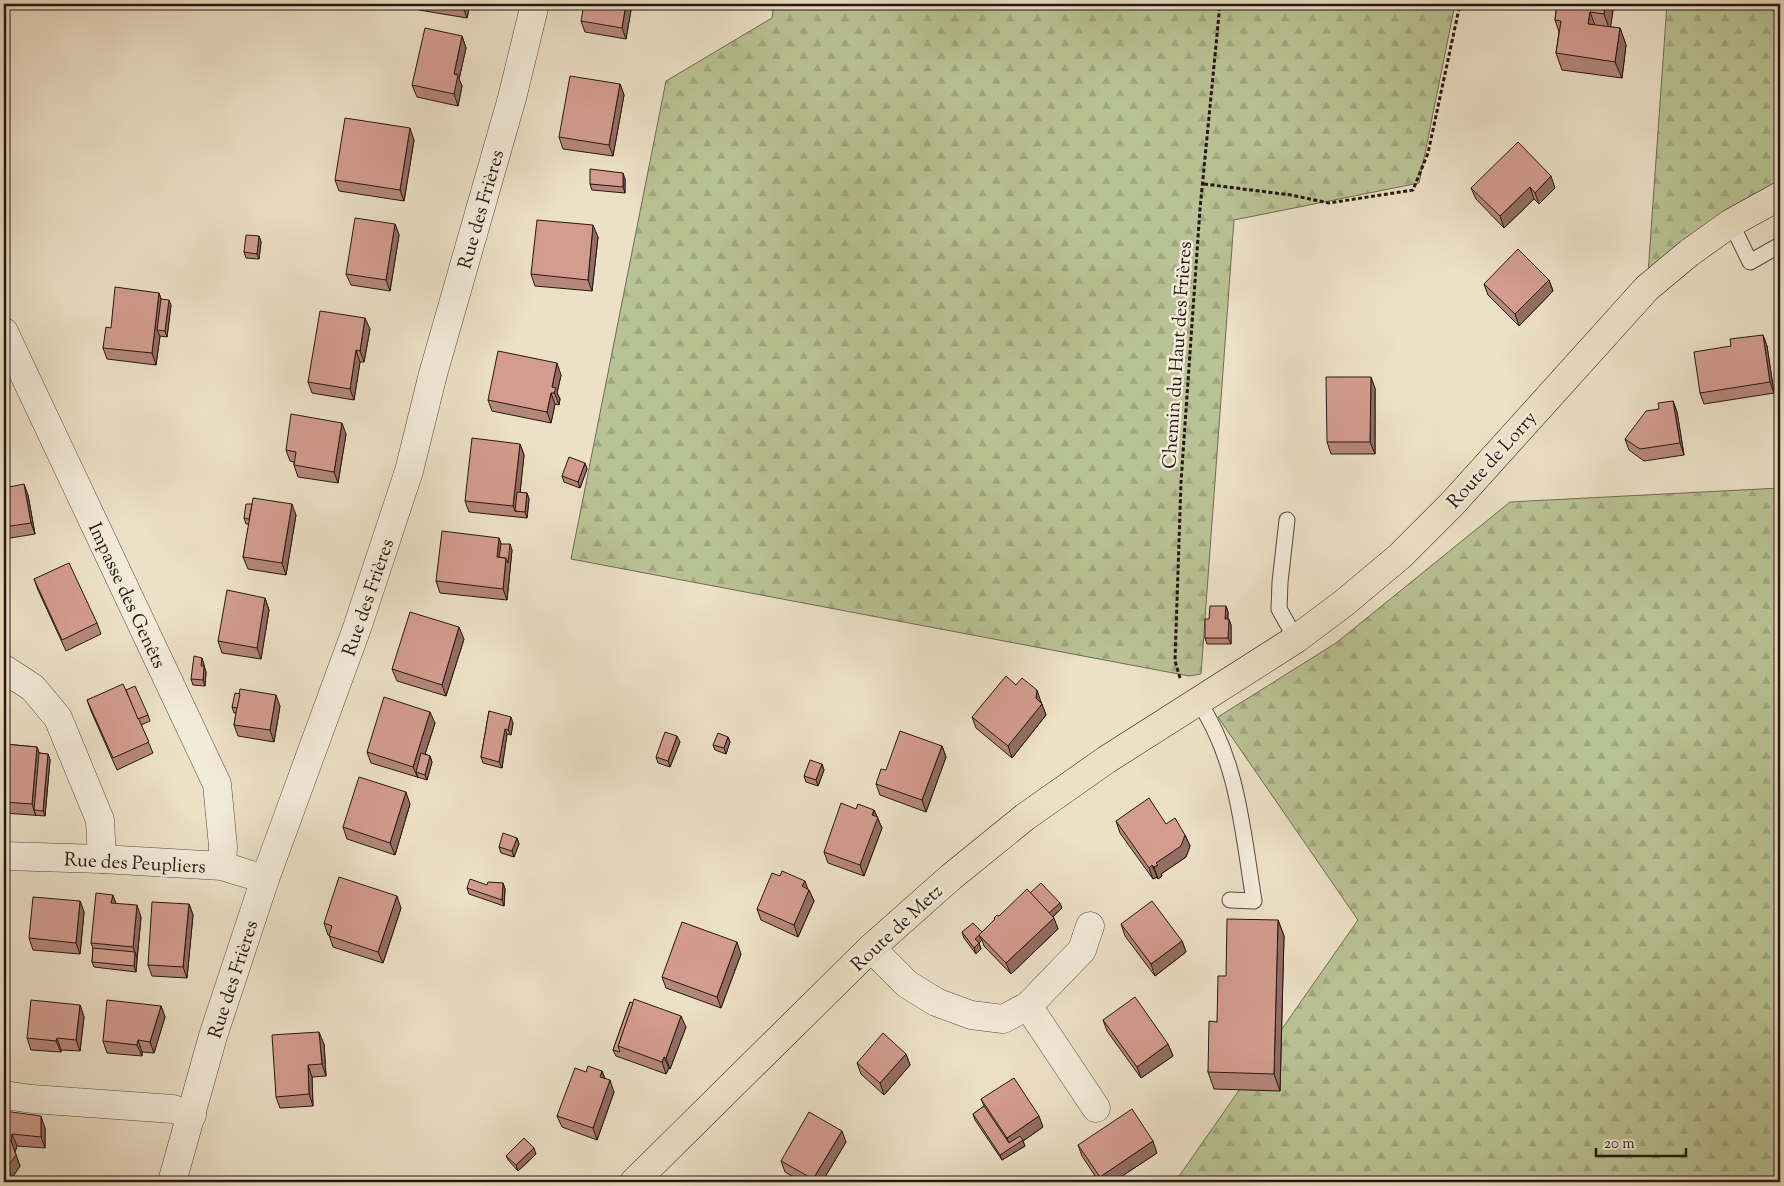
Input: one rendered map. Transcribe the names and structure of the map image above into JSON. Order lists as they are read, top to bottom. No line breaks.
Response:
{"streets":{"main road":["Route de Lorry","Route de Metz"],"street":["Rue des Frières","Impasse des Genêts","Rue des Peupliers"],"path":["Chemin du Haut des Frières"]},"crossings":[["Rue des Frières","Rue des Peupliers"],["Chemin du Haut des Frières","Route de Lorry"],["Chemin du Haut des Frières","Route de Metz"],["Route de Lorry","Route de Metz"],["Impasse des Genêts","Rue des Peupliers"]],"scale_bar":"20 m"}
